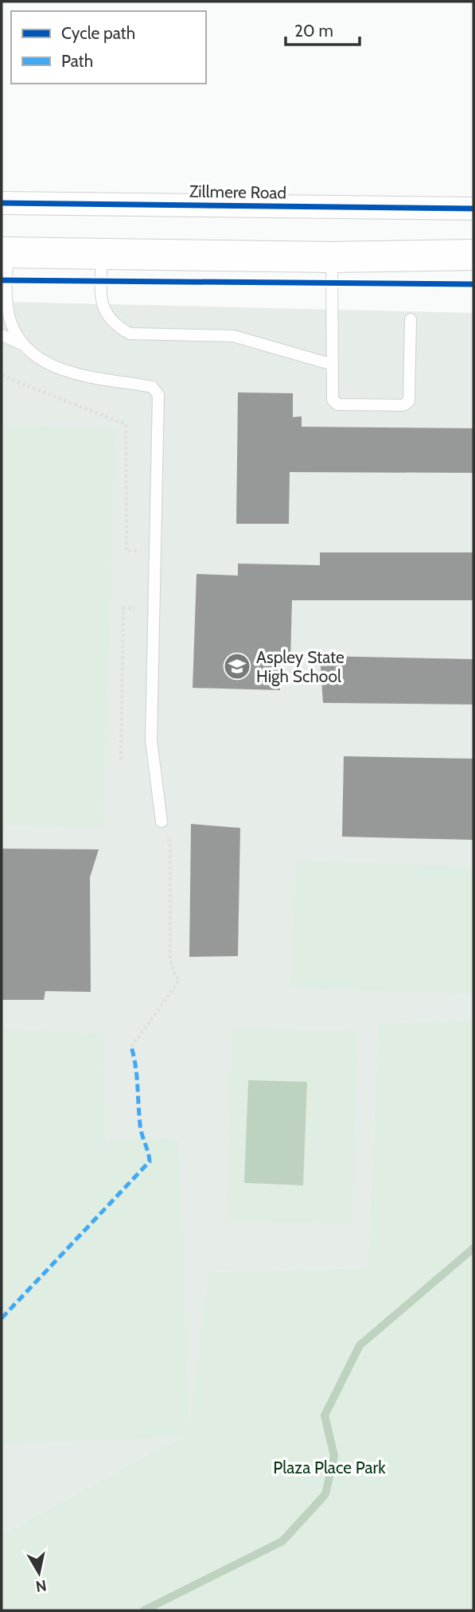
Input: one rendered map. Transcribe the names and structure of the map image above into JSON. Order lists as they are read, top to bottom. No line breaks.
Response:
{"streets":{"street":["Zillmere Road"]},"parks":["Plaza Place Park"],"places":{"school or university":["Aspley State High School"]},"legend":["Cycle path","Path"],"scale_bar":"20 m","north":"bottom"}
